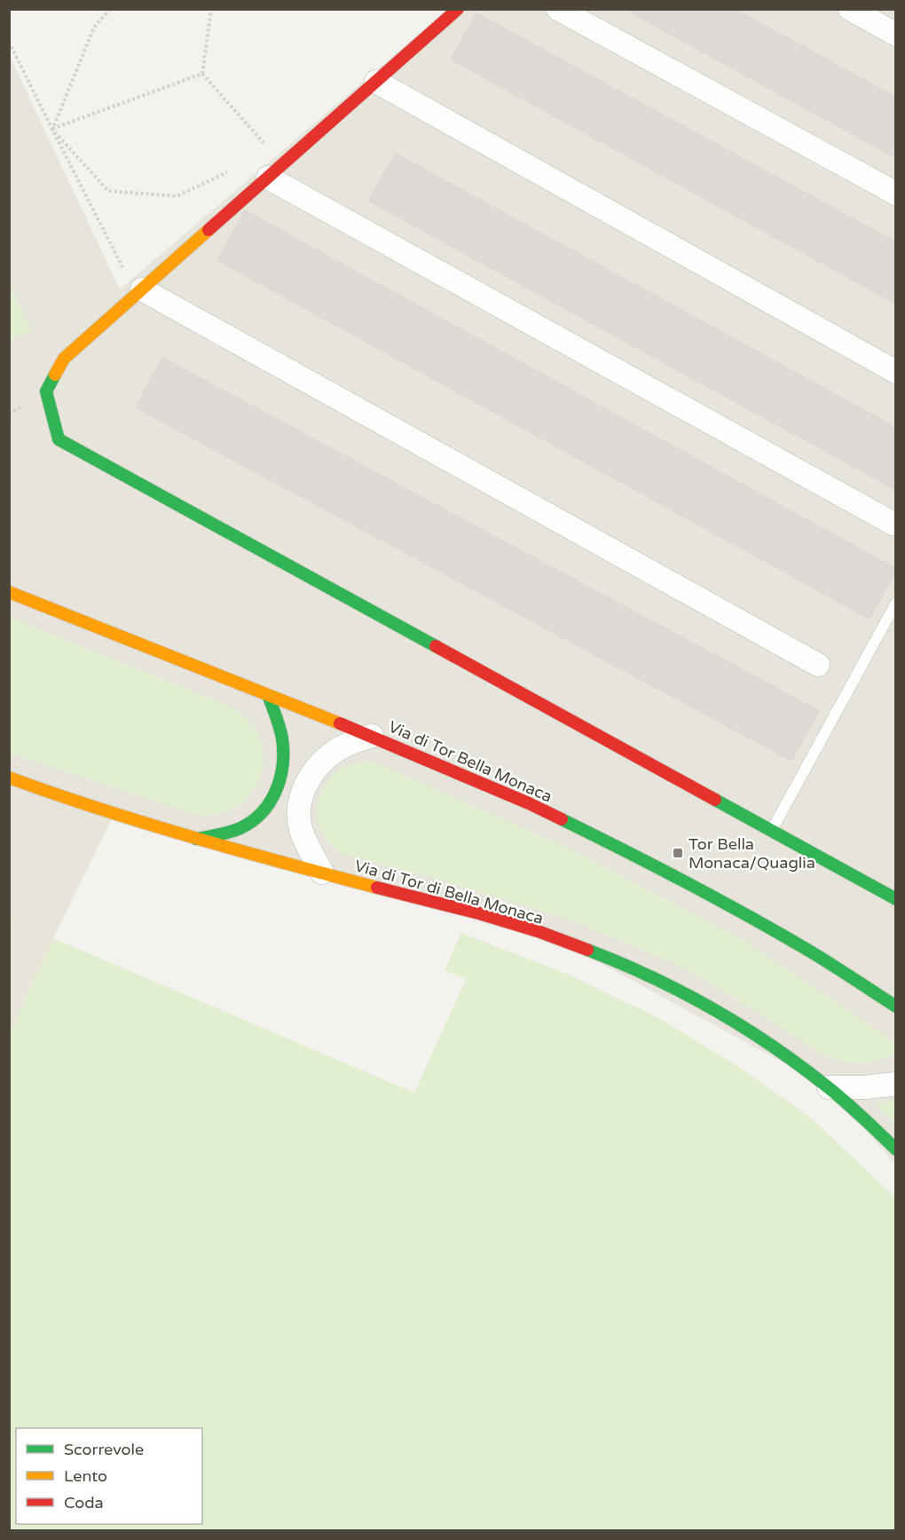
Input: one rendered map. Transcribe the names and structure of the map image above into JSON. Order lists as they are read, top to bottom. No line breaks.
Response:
{"streets":{"main road":["Via di Tor Bella Monaca","Via di Tor di Bella Monaca"]},"places":{"transit":["Tor Bella Monaca/Quaglia"]},"legend":["Scorrevole","Lento","Coda"]}
